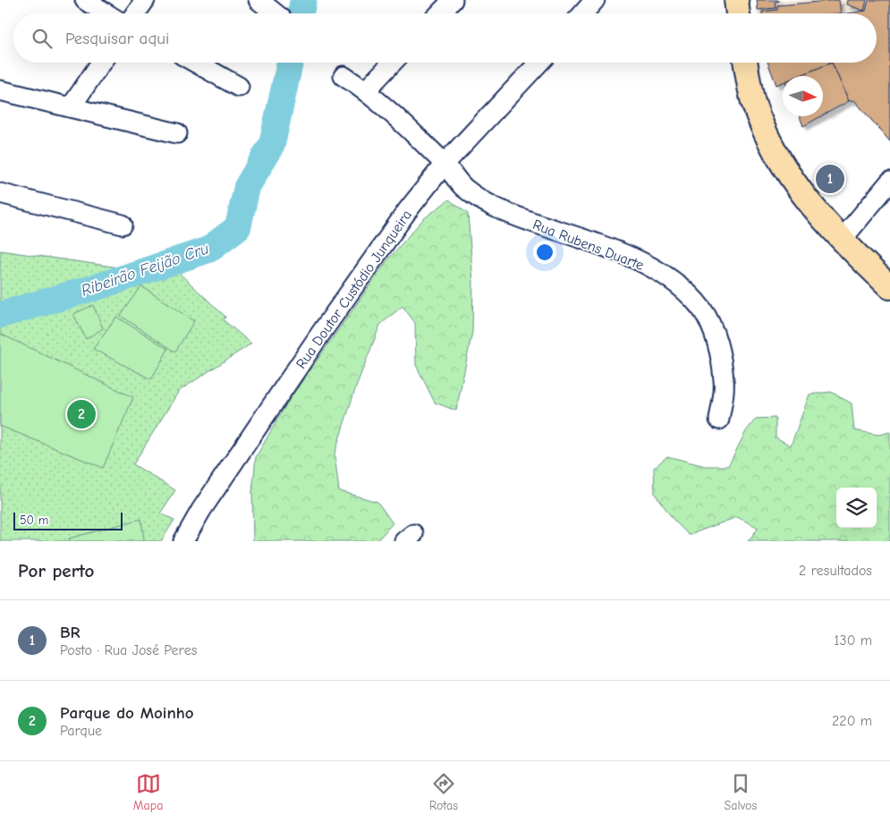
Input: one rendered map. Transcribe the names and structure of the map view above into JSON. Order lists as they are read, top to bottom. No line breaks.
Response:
{"streets":{"street":["Rua Rubens Duarte","Rua Doutor Custódio Junqueira"]},"crossings":[["Rua Rubens Duarte","Rua Doutor Custódio Junqueira"]],"water":["Ribeirão Feijão Cru"],"scale_bar":"50 m","north":"right","page":{"search":"Pesquisar aqui","pins":["1","2"],"scale":"50 m","heading":["Por perto","2 resultados"],"list":[{"mark":"1","name":"BR","note":"Posto · Rua José Peres","value":"130 m"},{"mark":"2","name":"Parque do Moinho","note":"Parque","value":"220 m"}],"nav":["Mapa","Rotas","Salvos"]}}
